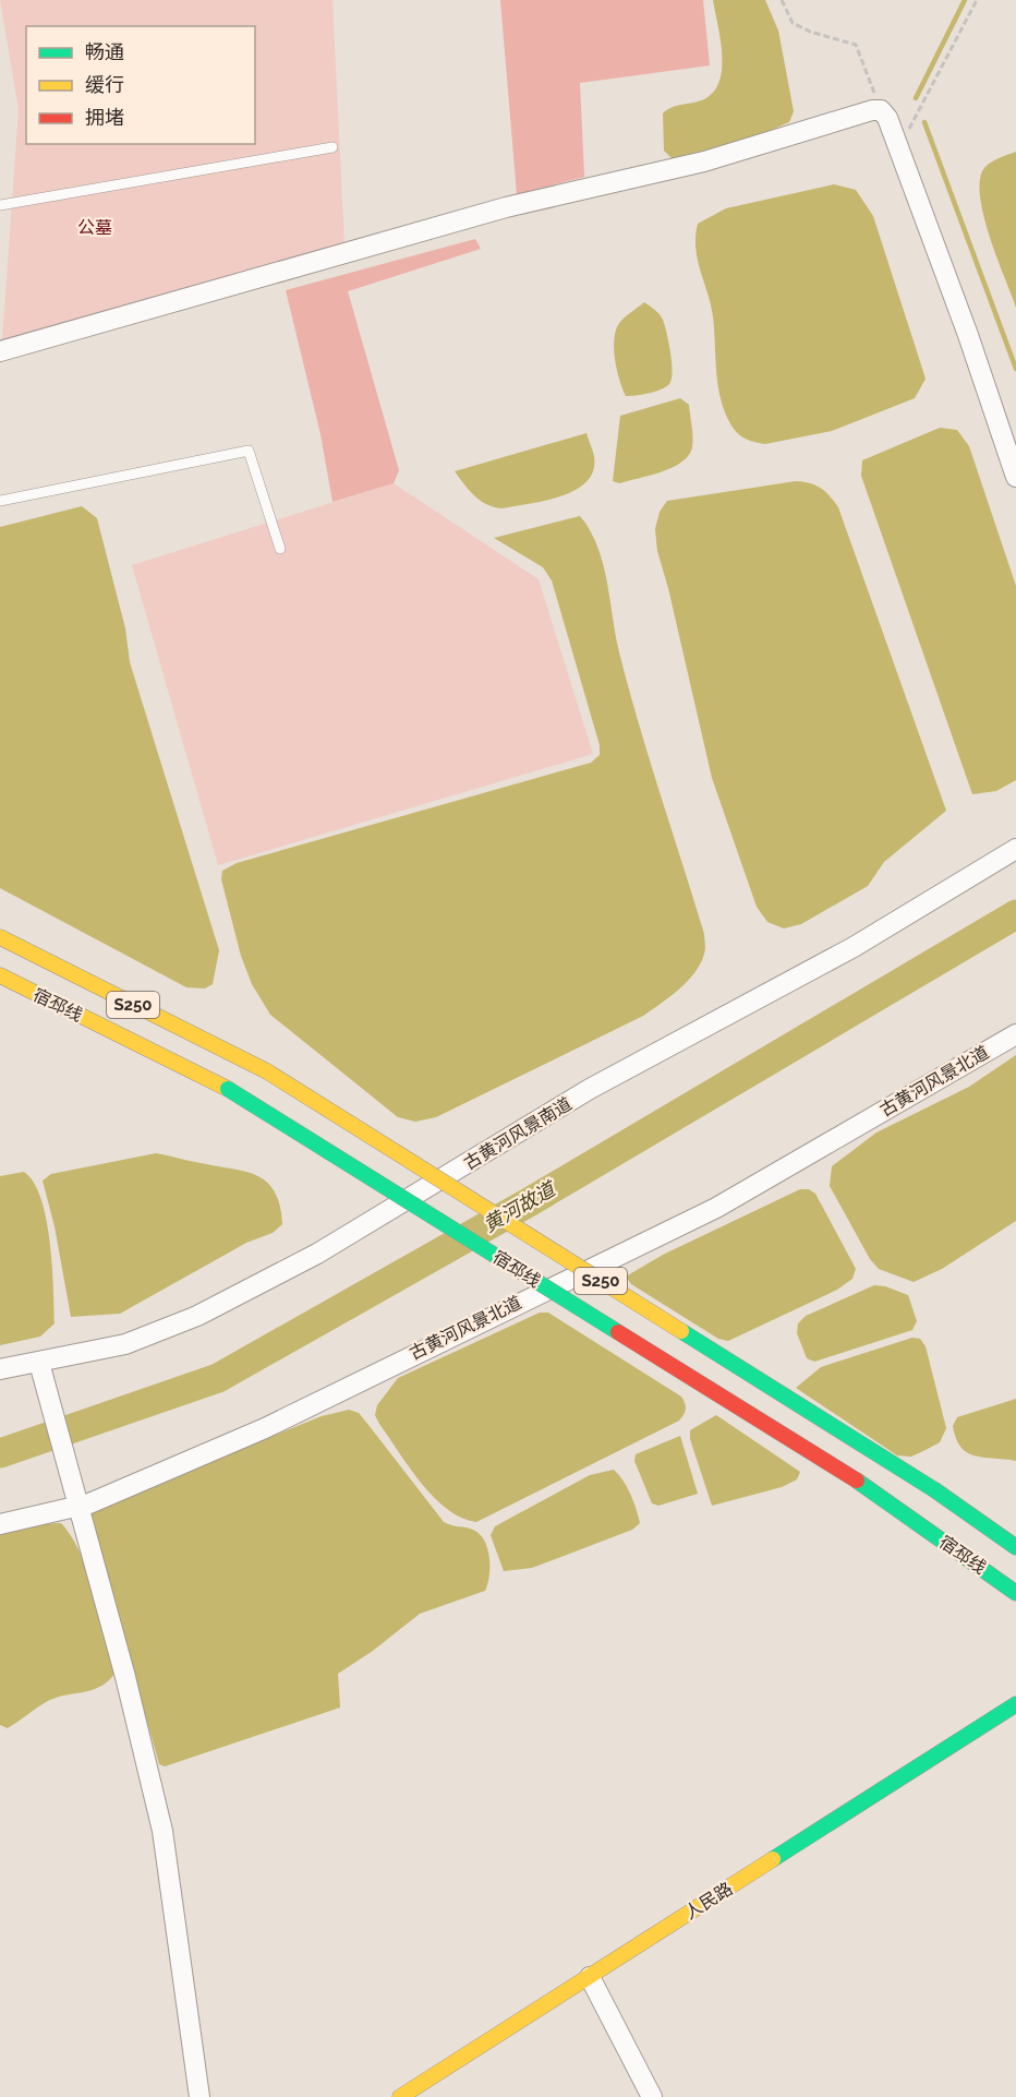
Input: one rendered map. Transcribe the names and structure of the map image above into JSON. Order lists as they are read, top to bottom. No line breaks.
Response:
{"streets":{"main road":["宿邳线","S250","人民路"],"street":["古黄河风景北道","古黄河风景南道"]},"water":["黄河故道"],"parks":["公墓"],"legend":["畅通","缓行","拥堵"]}
